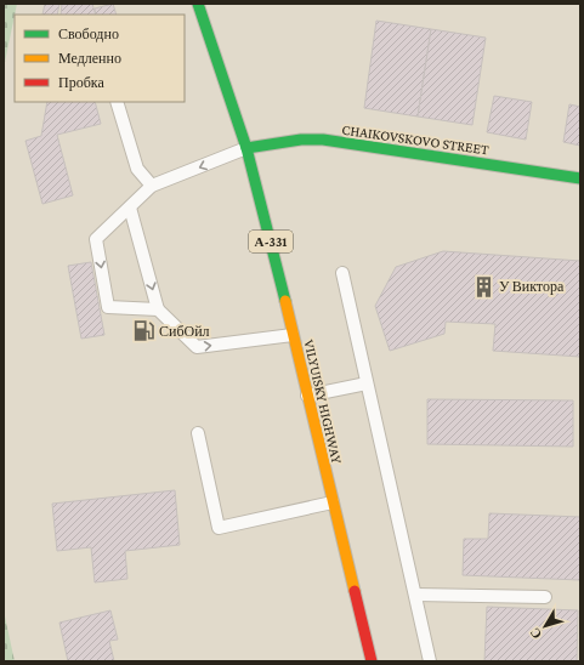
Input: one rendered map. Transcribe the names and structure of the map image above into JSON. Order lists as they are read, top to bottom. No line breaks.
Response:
{"streets":{"main road":["CHAIKOVSKOVO STREET","А-331","VILYUISKY HIGHWAY"]},"crossings":[["CHAIKOVSKOVO STREET","А-331"],["CHAIKOVSKOVO STREET","VILYUISKY HIGHWAY"],["А-331","VILYUISKY HIGHWAY"]],"places":{"building":["У Виктора"],"fuel station":["СибОйл"]},"legend":["Свободно","Медленно","Пробка"],"north":"bottom left"}
